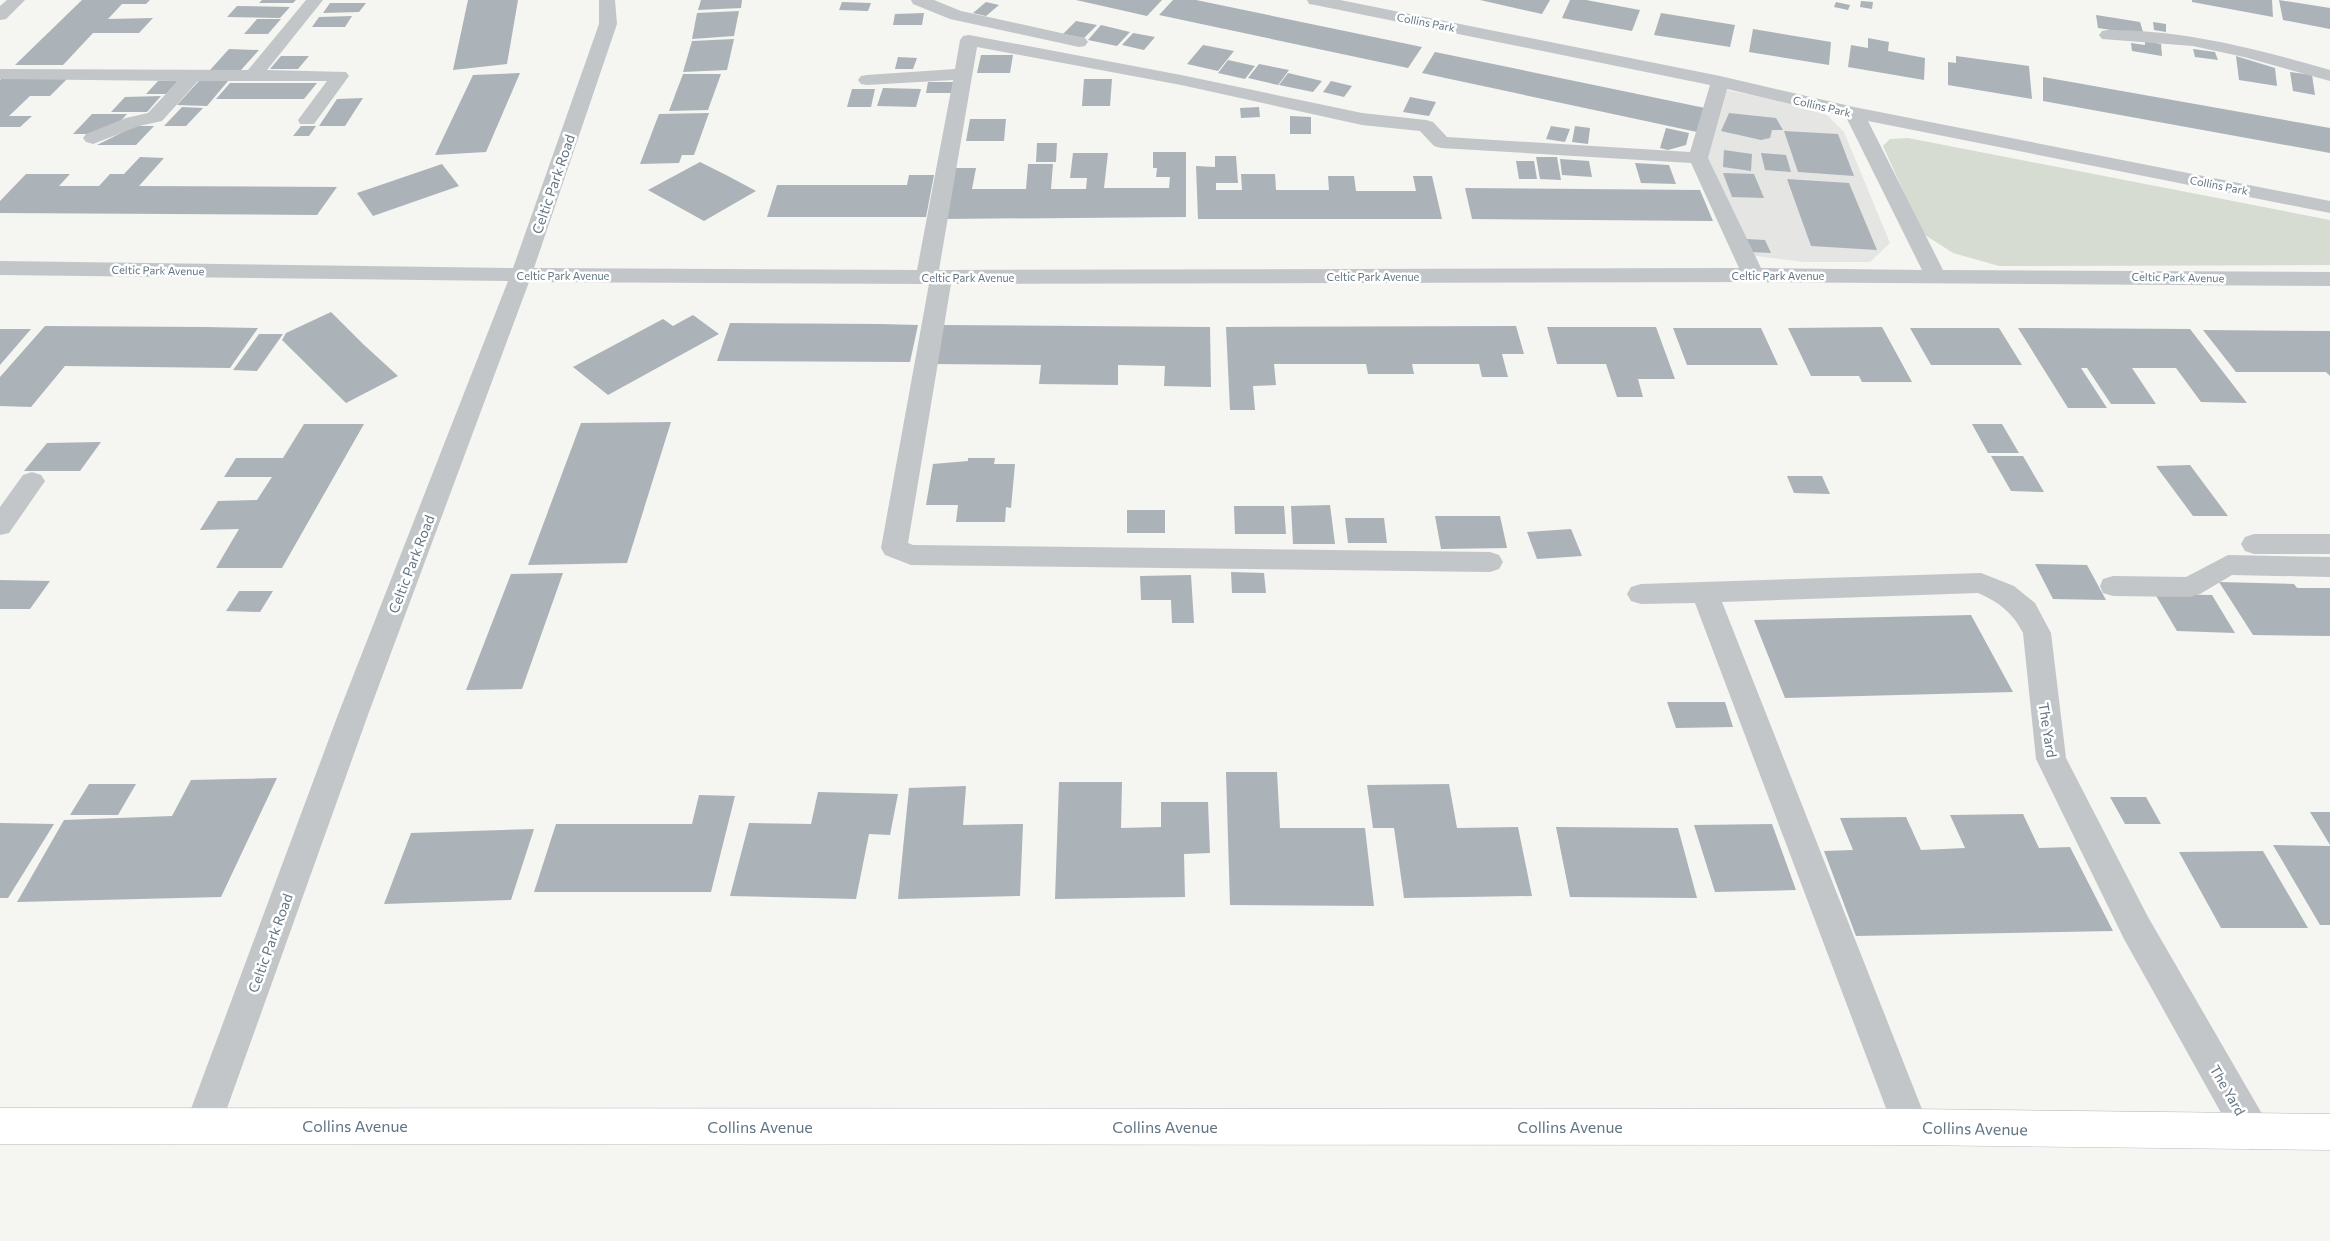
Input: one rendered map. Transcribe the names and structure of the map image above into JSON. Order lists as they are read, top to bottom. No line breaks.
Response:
{"streets":{"main road":["Collins Avenue"],"street":["Collins Park","Celtic Park Road","Celtic Park Avenue","The Yard"]},"crossings":[["Celtic Park Road","Celtic Park Avenue"],["Celtic Park Road","Collins Avenue"],["The Yard","Collins Avenue"]]}
